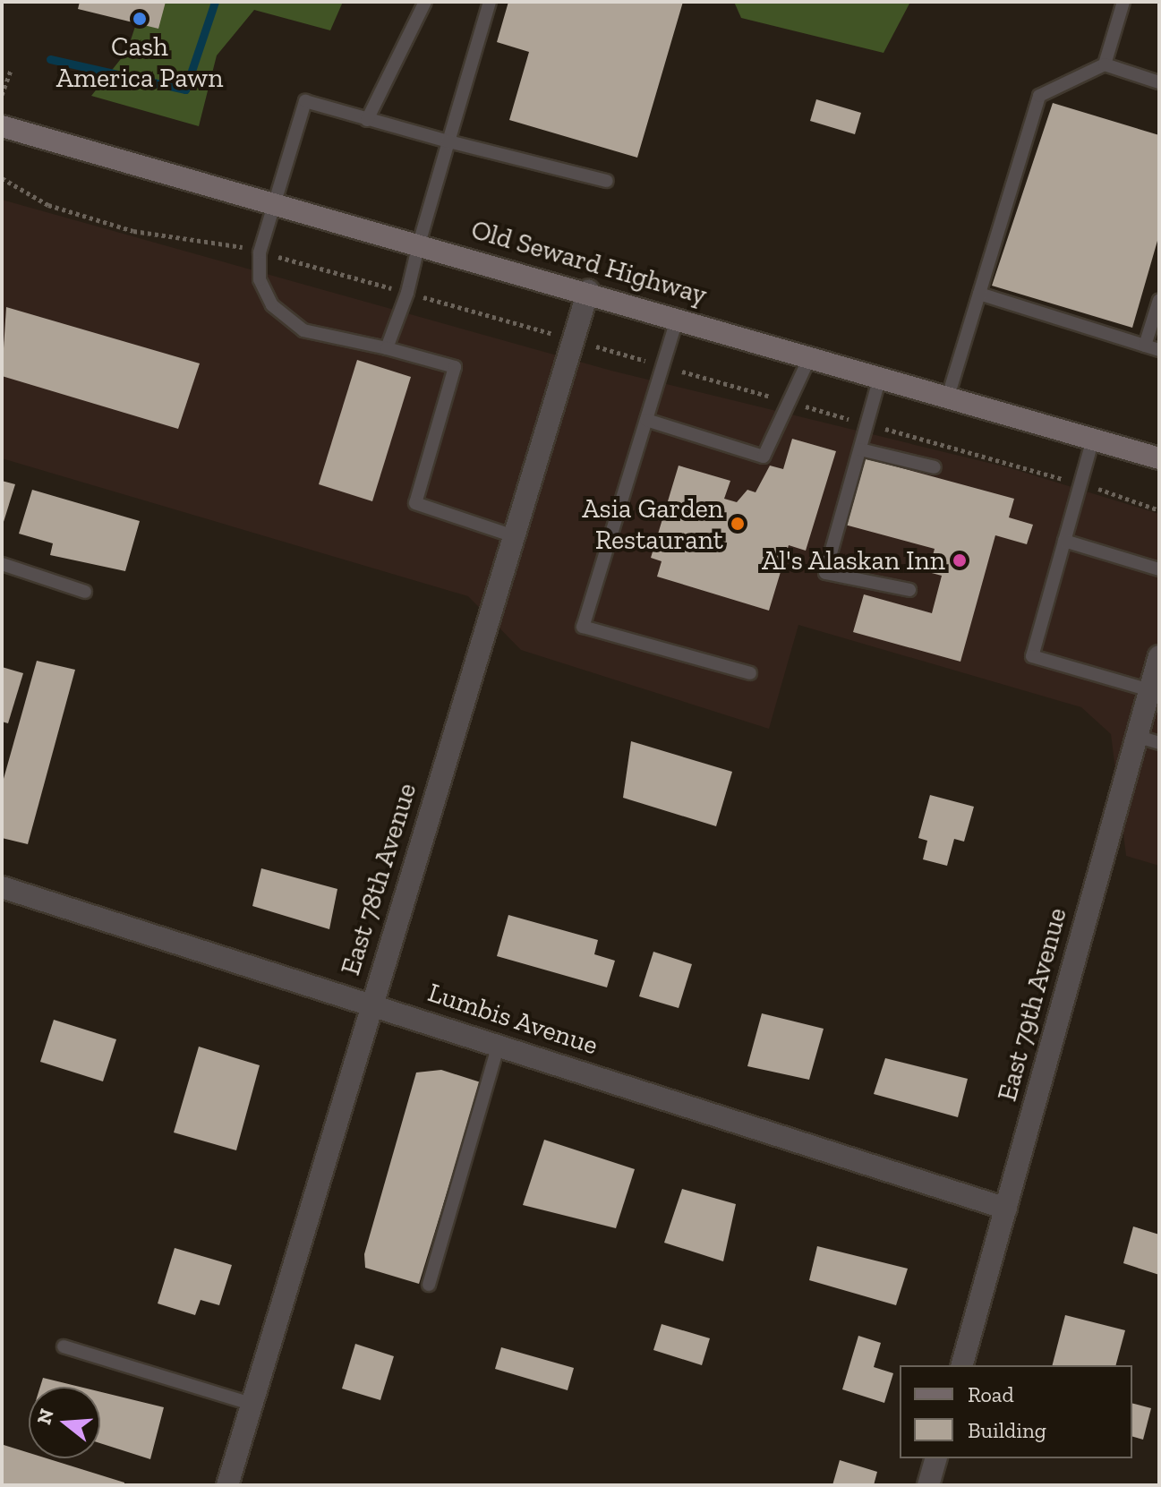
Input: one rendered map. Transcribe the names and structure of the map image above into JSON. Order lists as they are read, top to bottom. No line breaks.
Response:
{"streets":{"main road":["Old Seward Highway"],"street":["East 78th Avenue","East 79th Avenue","Lumbis Avenue"]},"crossings":[["Old Seward Highway","East 78th Avenue"],["East 78th Avenue","Lumbis Avenue"],["East 79th Avenue","Lumbis Avenue"]],"places":["Cash America Pawn","Asia Garden Restaurant","Al's Alaskan Inn"],"legend":["Road","Building"],"north":"left"}
